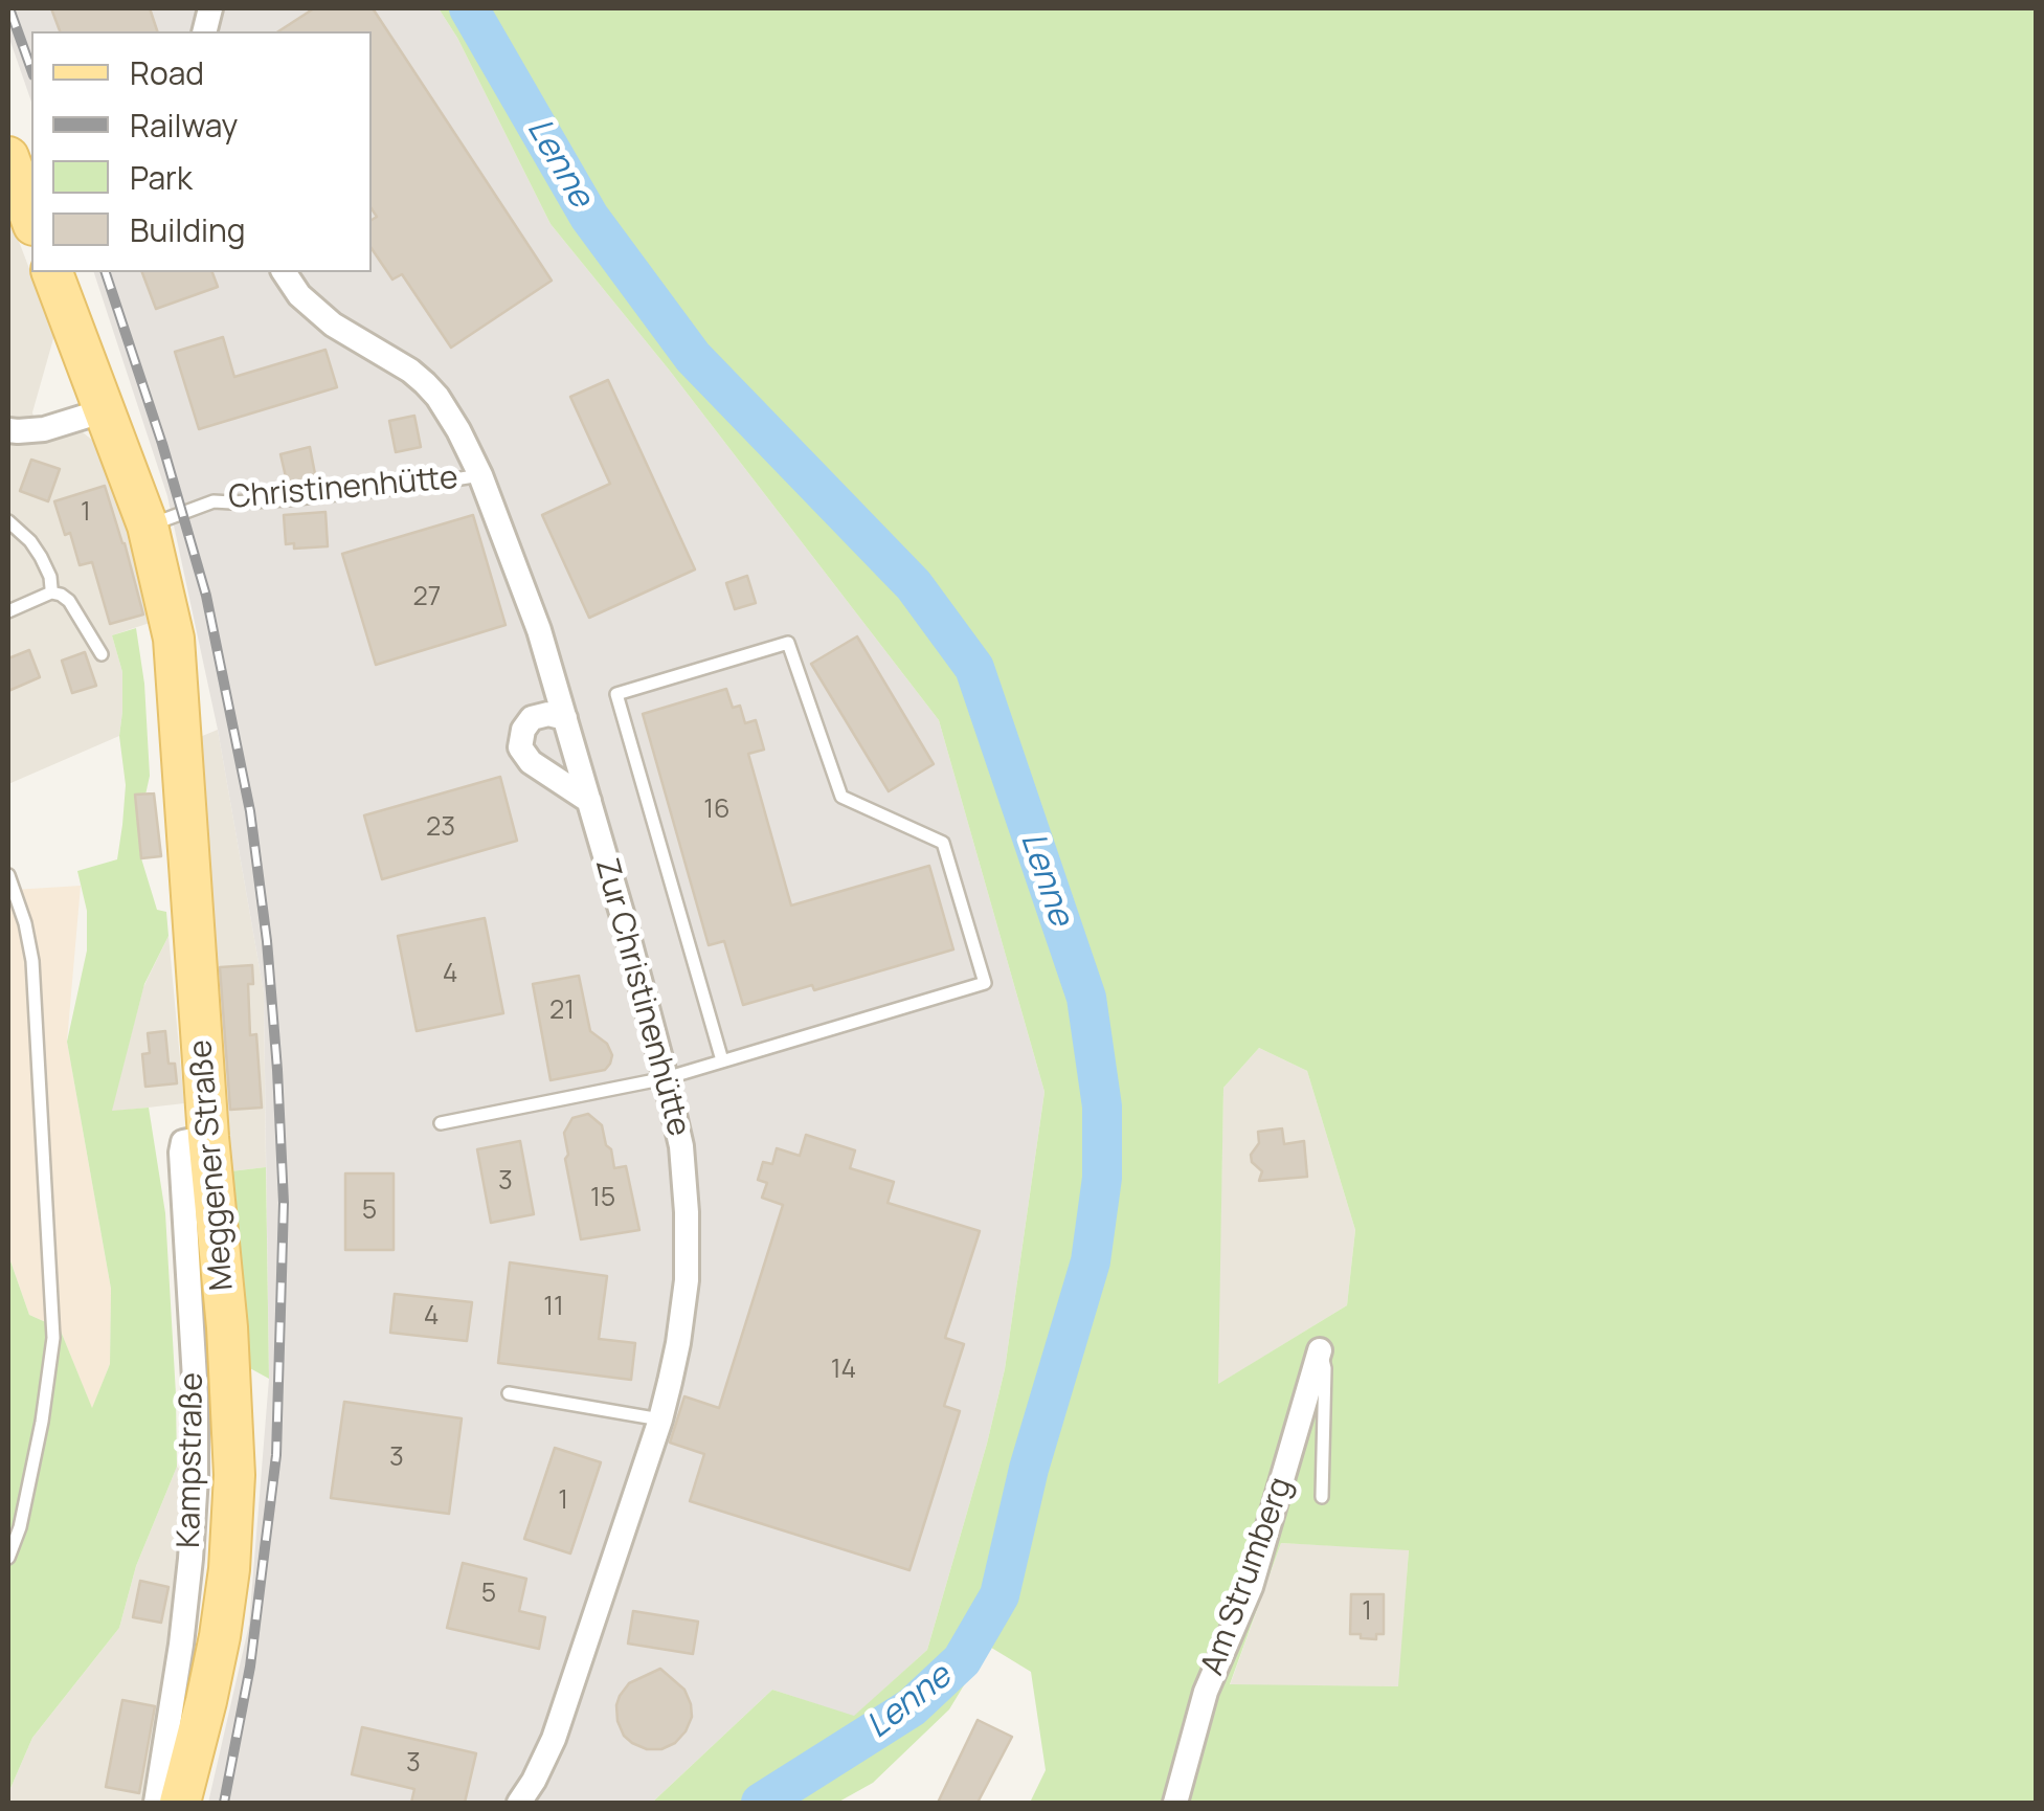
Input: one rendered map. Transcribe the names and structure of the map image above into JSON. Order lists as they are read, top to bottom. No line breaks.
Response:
{"streets":{"main road":["Meggener Straße"],"street":["Zur Christinenhütte","Kampstraße","Am Strumberg"],"lane":["Christinenhütte"]},"crossings":[["Christinenhütte","Zur Christinenhütte"],["Christinenhütte","Meggener Straße"],["Meggener Straße","Kampstraße"]],"water":["Lenne"],"house_numbers":["1","27","16","23","4","21","3","15","5","11","4","14","3","1","5","1","3"],"legend":["Road","Railway","Park","Building"]}
